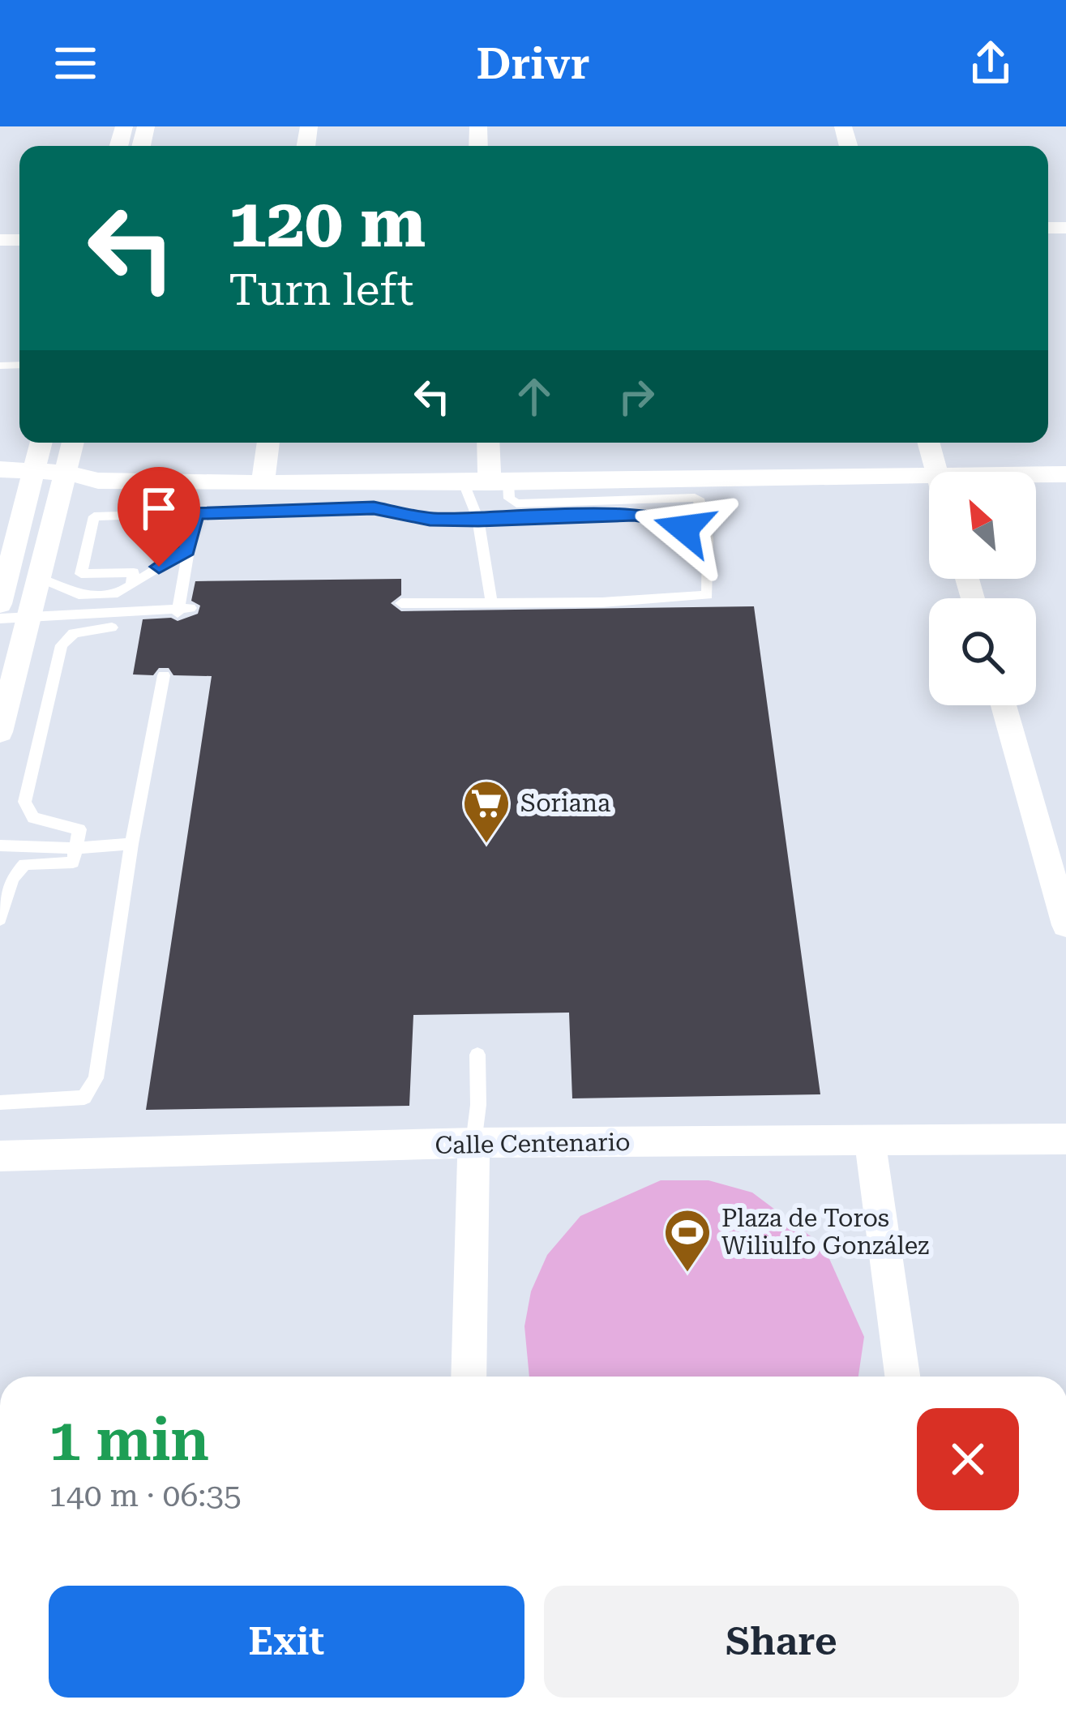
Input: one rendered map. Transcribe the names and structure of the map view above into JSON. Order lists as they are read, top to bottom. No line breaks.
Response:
{"streets":{"street":["Calle Centenario"]},"places":{"supermarket":["Soriana"],"sports":["Plaza de Toros Wiliulfo González"]},"north":"top left","page":{"header":"Drivr","turn":["120 m","Turn left"],"heading":["1 min","140 m · 06:35"],"buttons":["Exit","Share"]}}
